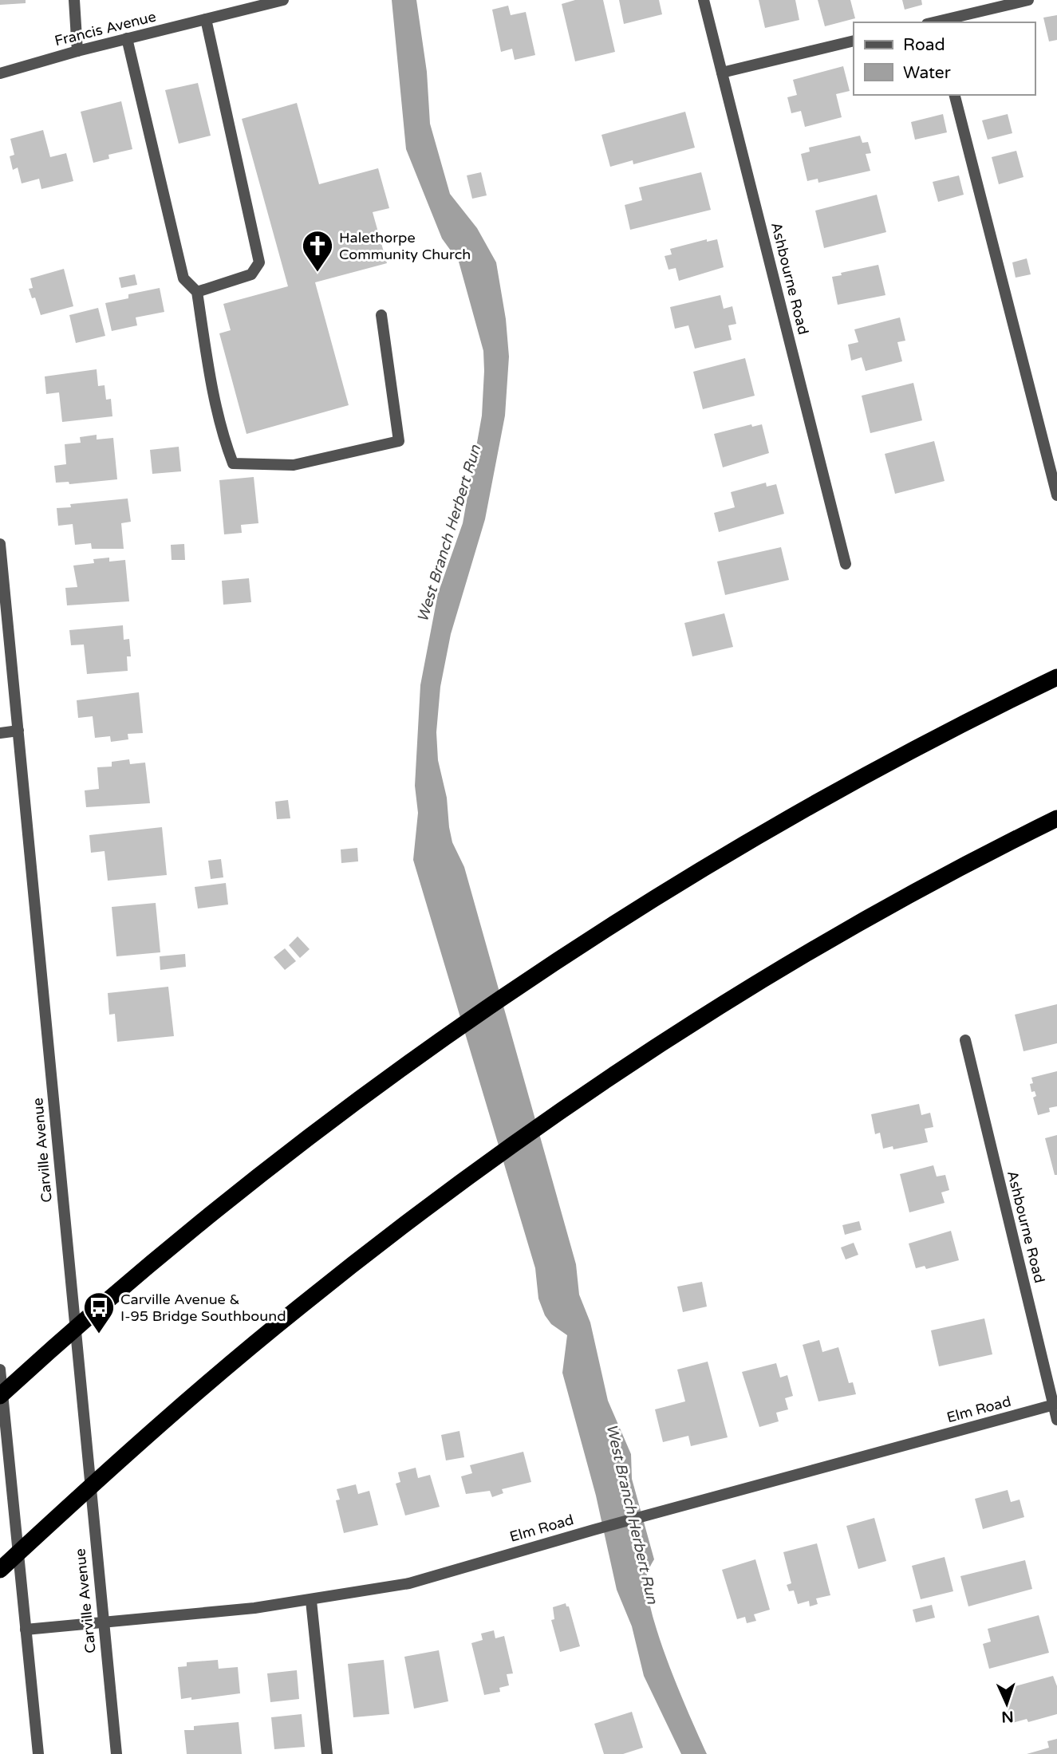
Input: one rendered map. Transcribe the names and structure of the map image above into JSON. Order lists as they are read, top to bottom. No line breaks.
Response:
{"streets":{"street":["Francis Avenue","Ashbourne Road","Carville Avenue","Elm Road"]},"crossings":[["Ashbourne Road","Elm Road"],["Carville Avenue","Elm Road"]],"water":["West Branch Herbert Run"],"places":{"church":["Halethorpe Community Church"],"bus stop":["Carville Avenue & I-95 Bridge Southbound"]},"legend":["Road","Water"],"north":"bottom"}
